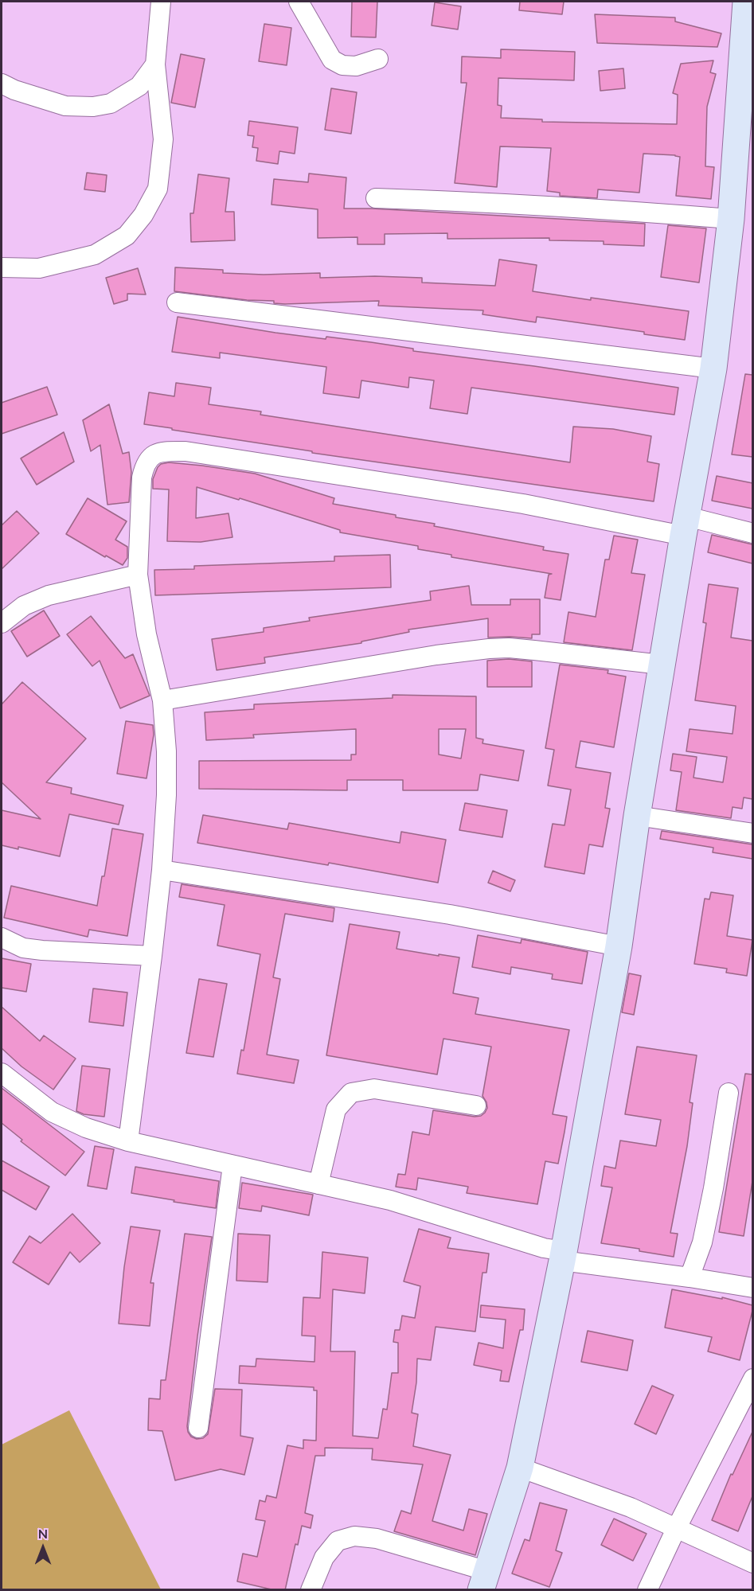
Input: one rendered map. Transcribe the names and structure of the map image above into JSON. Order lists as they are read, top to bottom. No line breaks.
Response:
{"north":"top"}
